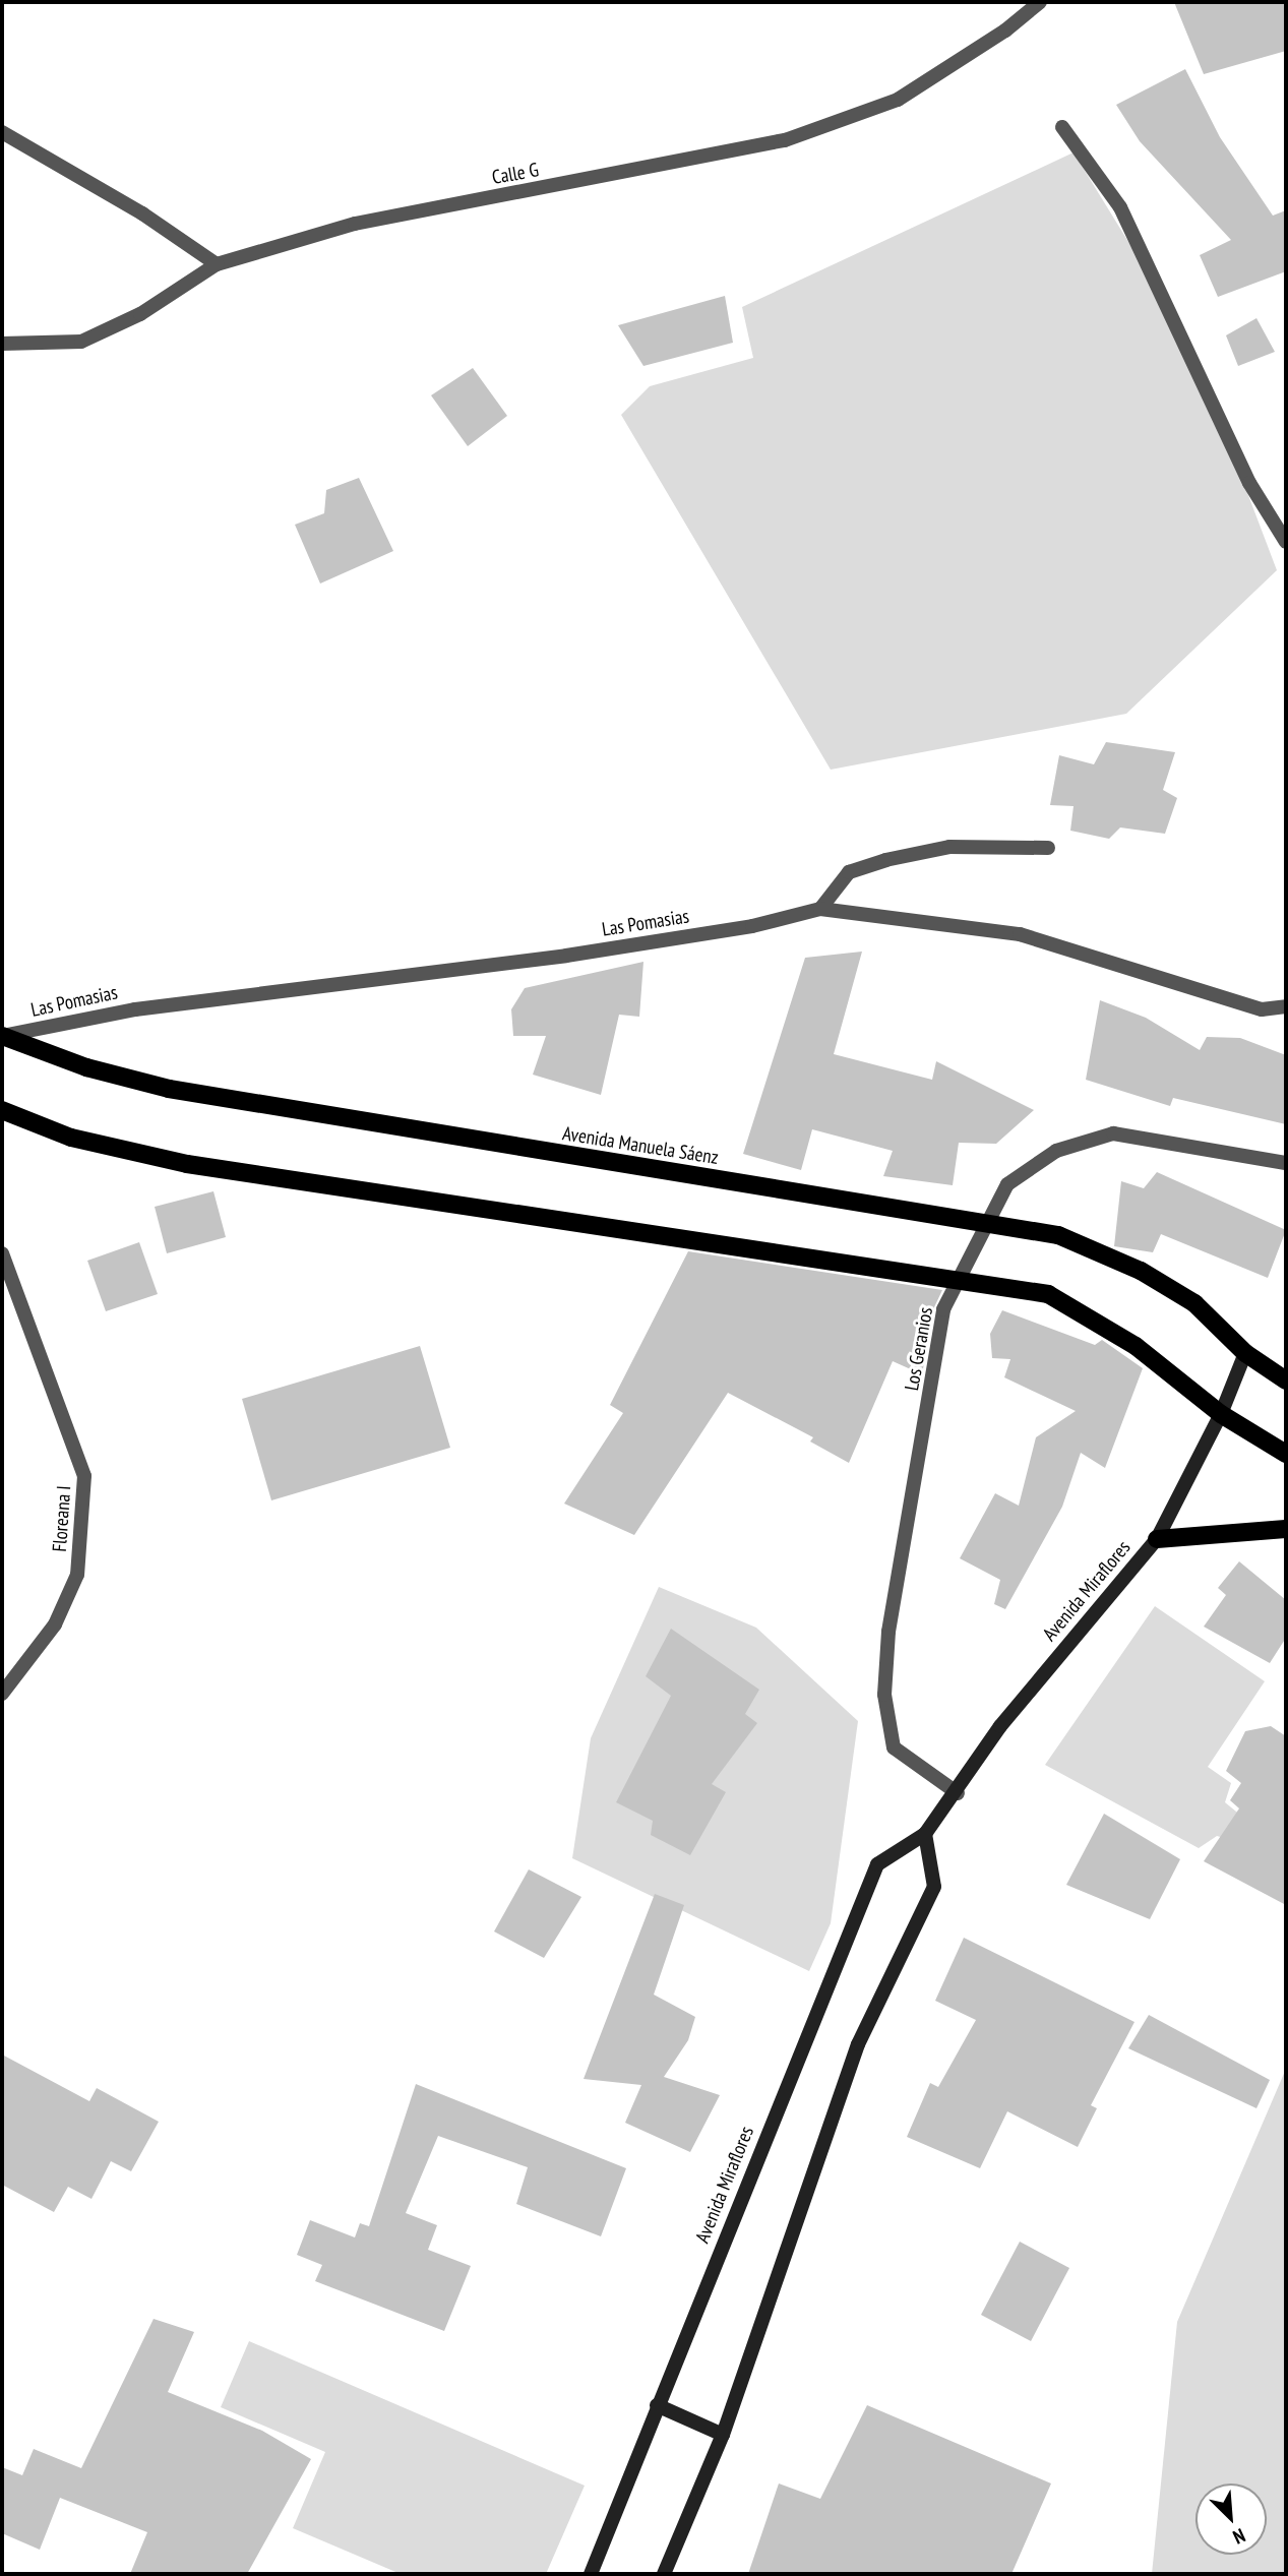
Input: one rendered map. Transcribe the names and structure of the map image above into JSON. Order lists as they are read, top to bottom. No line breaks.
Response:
{"streets":{"main road":["Avenida Manuela Sáenz","Avenida Miraflores"],"street":["Calle G","Las Pomasias","Los Geranios","Floreana I"]},"crossings":[["Las Pomasias","Avenida Manuela Sáenz"],["Avenida Manuela Sáenz","Avenida Miraflores"],["Los Geranios","Avenida Miraflores"]],"north":"bottom right"}
